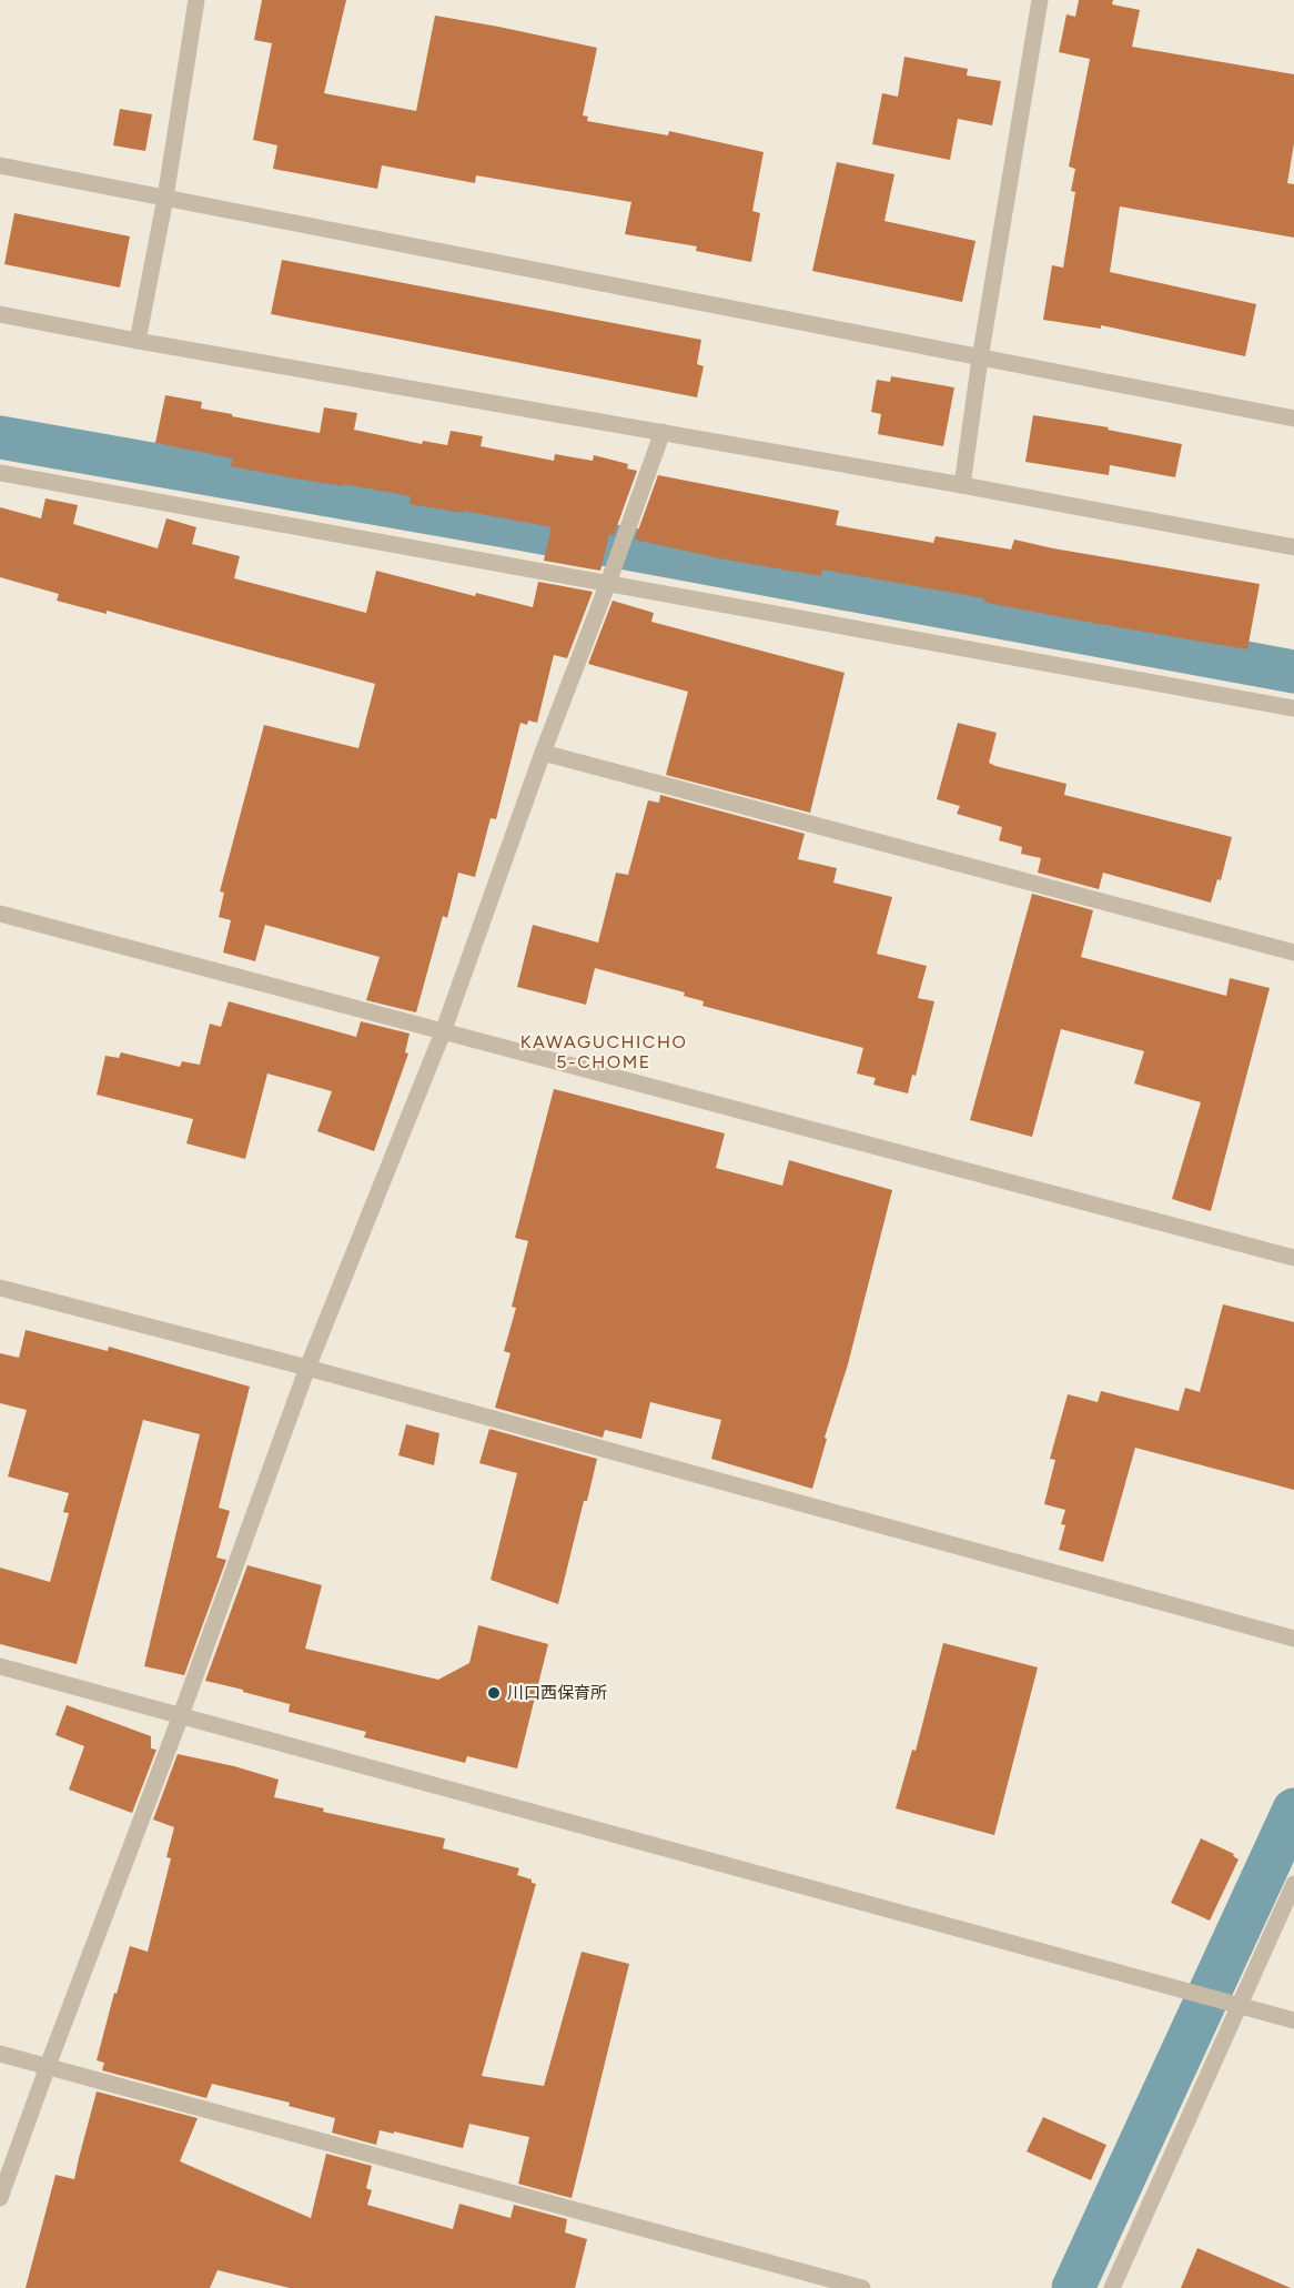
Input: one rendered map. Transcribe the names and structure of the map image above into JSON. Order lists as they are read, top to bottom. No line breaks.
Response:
{"districts":["KAWAGUCHICHO 5-CHOME"],"places":["川口西保育所"]}
